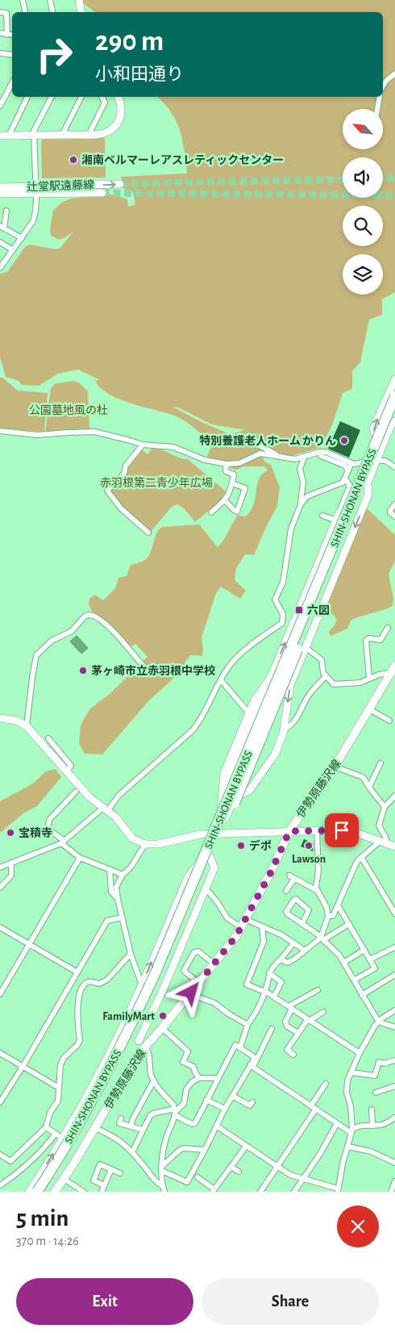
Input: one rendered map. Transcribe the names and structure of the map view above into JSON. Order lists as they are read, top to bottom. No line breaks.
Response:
{"streets":{"highway":["SHIN-SHONAN BYPASS"],"main road":["伊勢原藤沢線"],"street":["辻堂駅遠藤線"]},"parks":["公園墓地風の杜","赤羽根第二青少年広場"],"places":{"other":["湘南ベルマーレアスレティックセンター","特別養護老人ホーム かりん","茅ヶ崎市立赤羽根中学校","宝積寺","デポ","Lawson","FamilyMart"],"transit":["六図"]},"north":"top left","page":{"turn":["290 m","小和田通り"],"heading":["5 min","370 m · 14:26"],"buttons":["Exit","Share"]}}
